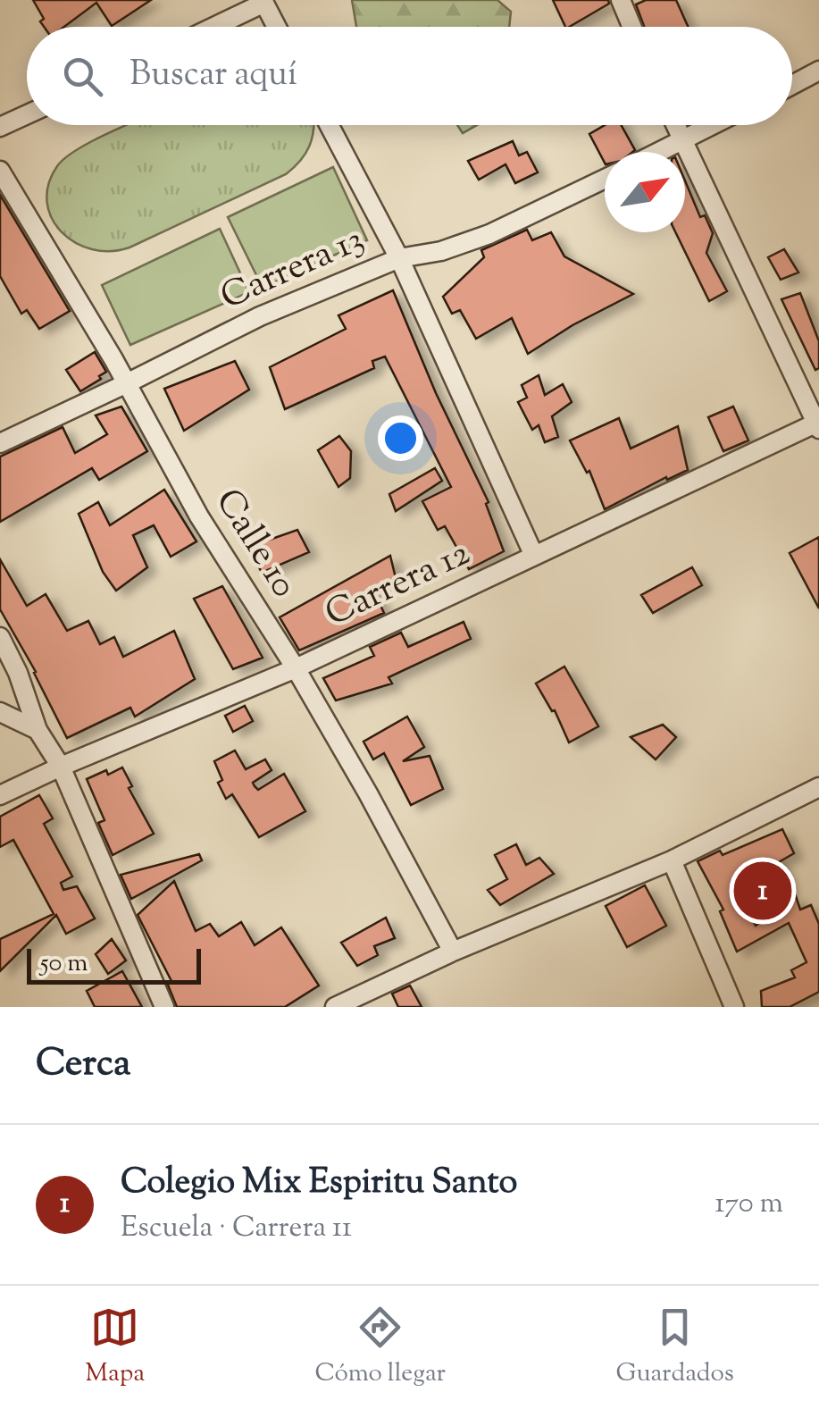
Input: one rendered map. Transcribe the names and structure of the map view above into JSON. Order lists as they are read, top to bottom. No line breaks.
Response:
{"streets":{"street":["Carrera 13","Calle 10","Carrera 12"]},"crossings":[["Carrera 13","Calle 10"],["Calle 10","Carrera 12"]],"scale_bar":"50 m","north":"top right","page":{"search":"Buscar aquí","pins":"1","scale":"50 m","heading":"Cerca","list":[{"mark":"1","name":"Colegio Mix Espiritu Santo","note":"Escuela · Carrera 11","value":"170 m"}],"nav":["Mapa","Cómo llegar","Guardados"]}}
